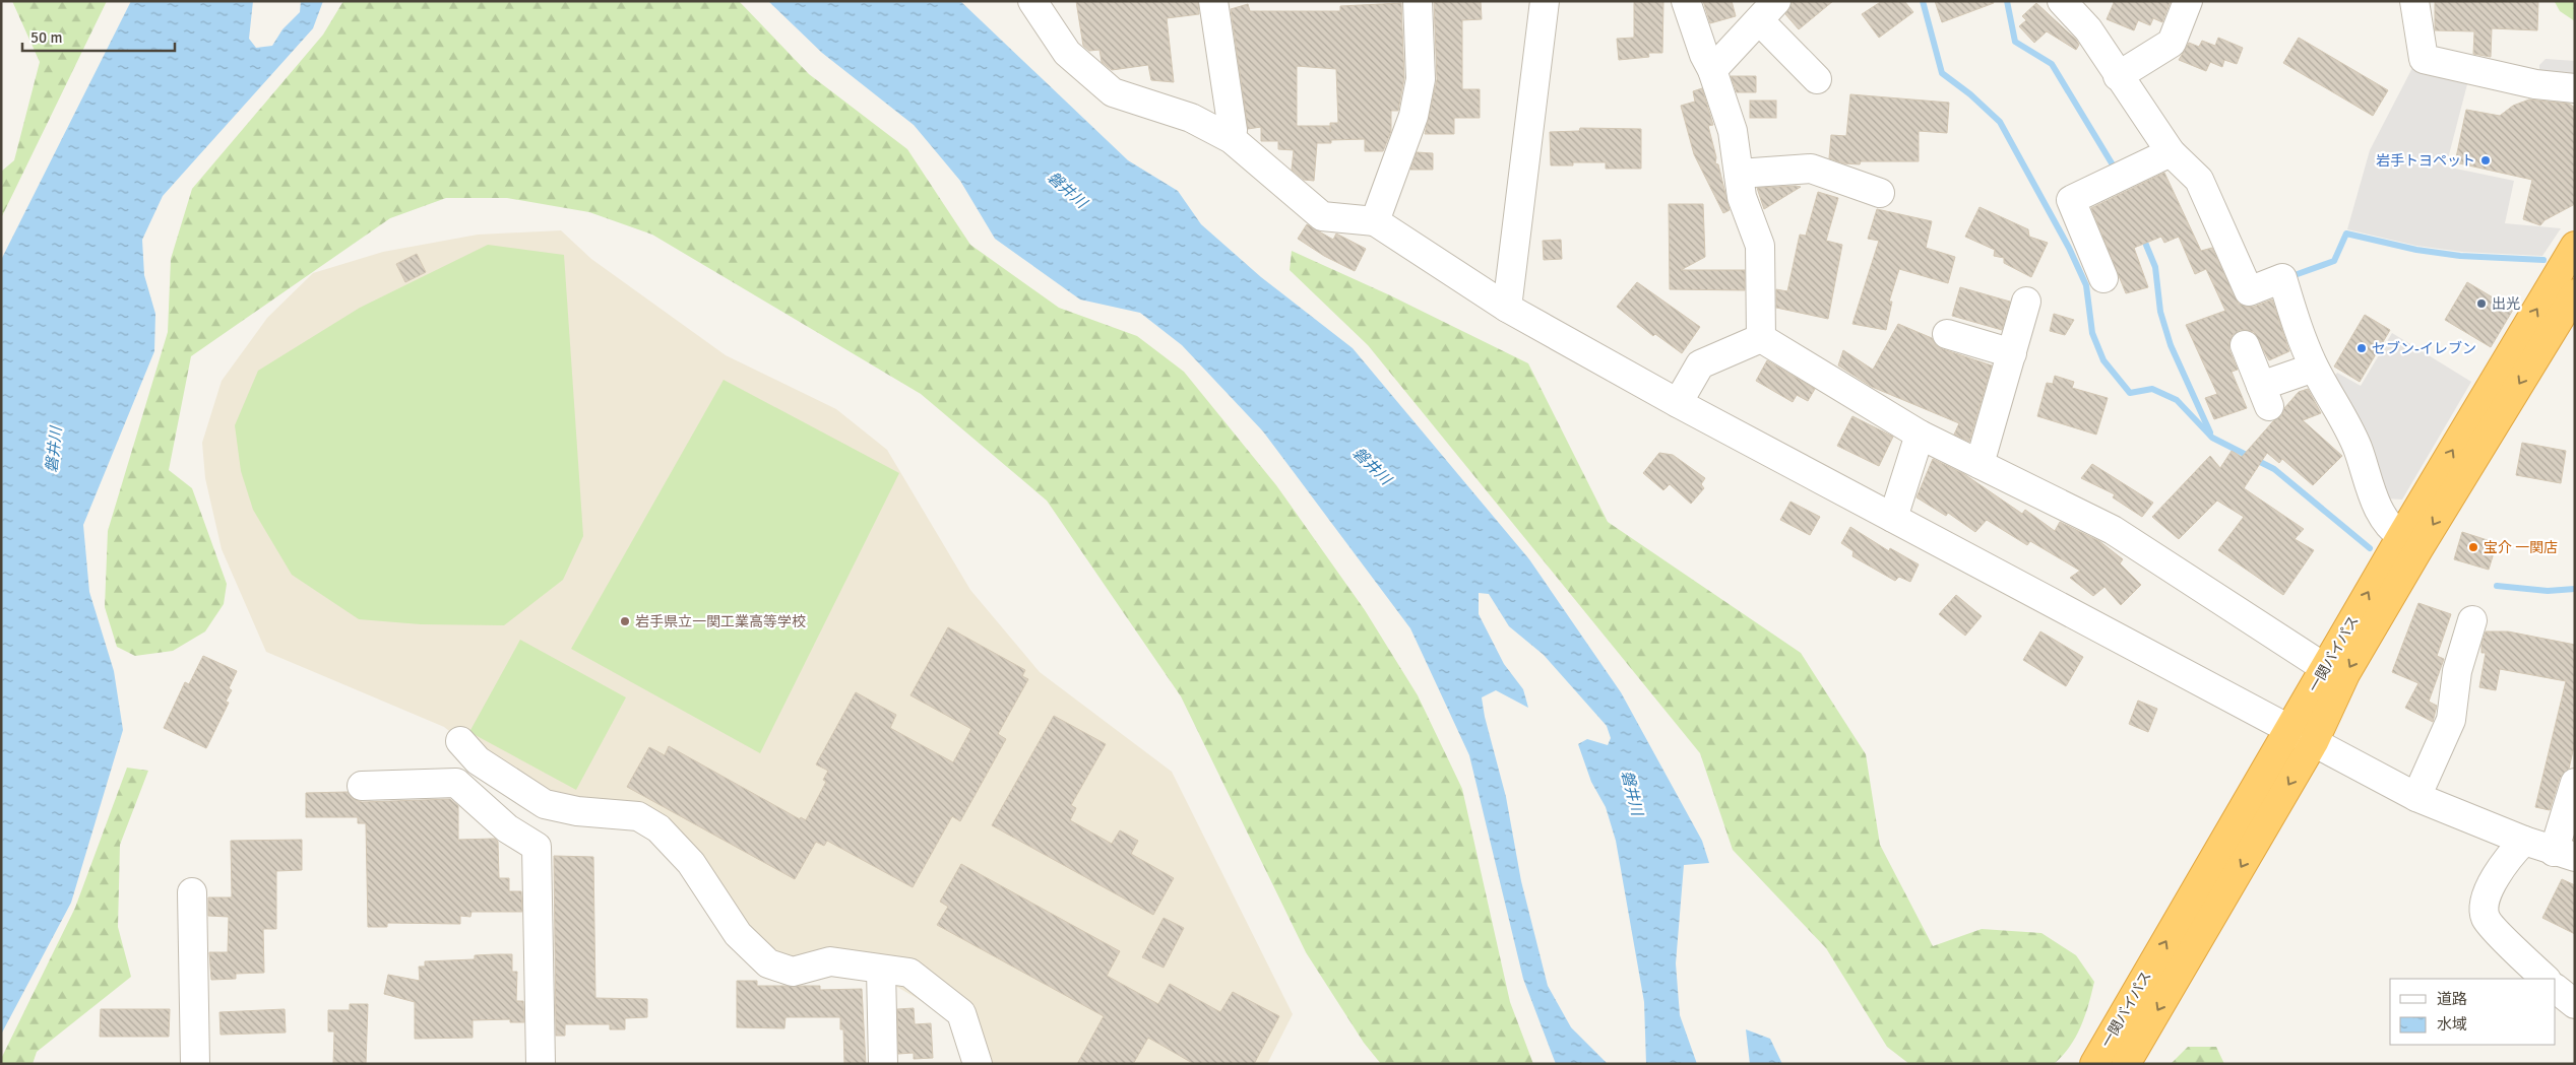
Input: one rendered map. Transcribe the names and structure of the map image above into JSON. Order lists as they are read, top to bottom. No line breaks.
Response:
{"streets":{"highway":["一関バイパス"]},"water":["磐井川"],"places":["岩手トヨペット","出光","セブン-イレブン","宝介 一関店","岩手県立一関工業高等学校"],"legend":["道路","水域"],"scale_bar":"50 m"}
